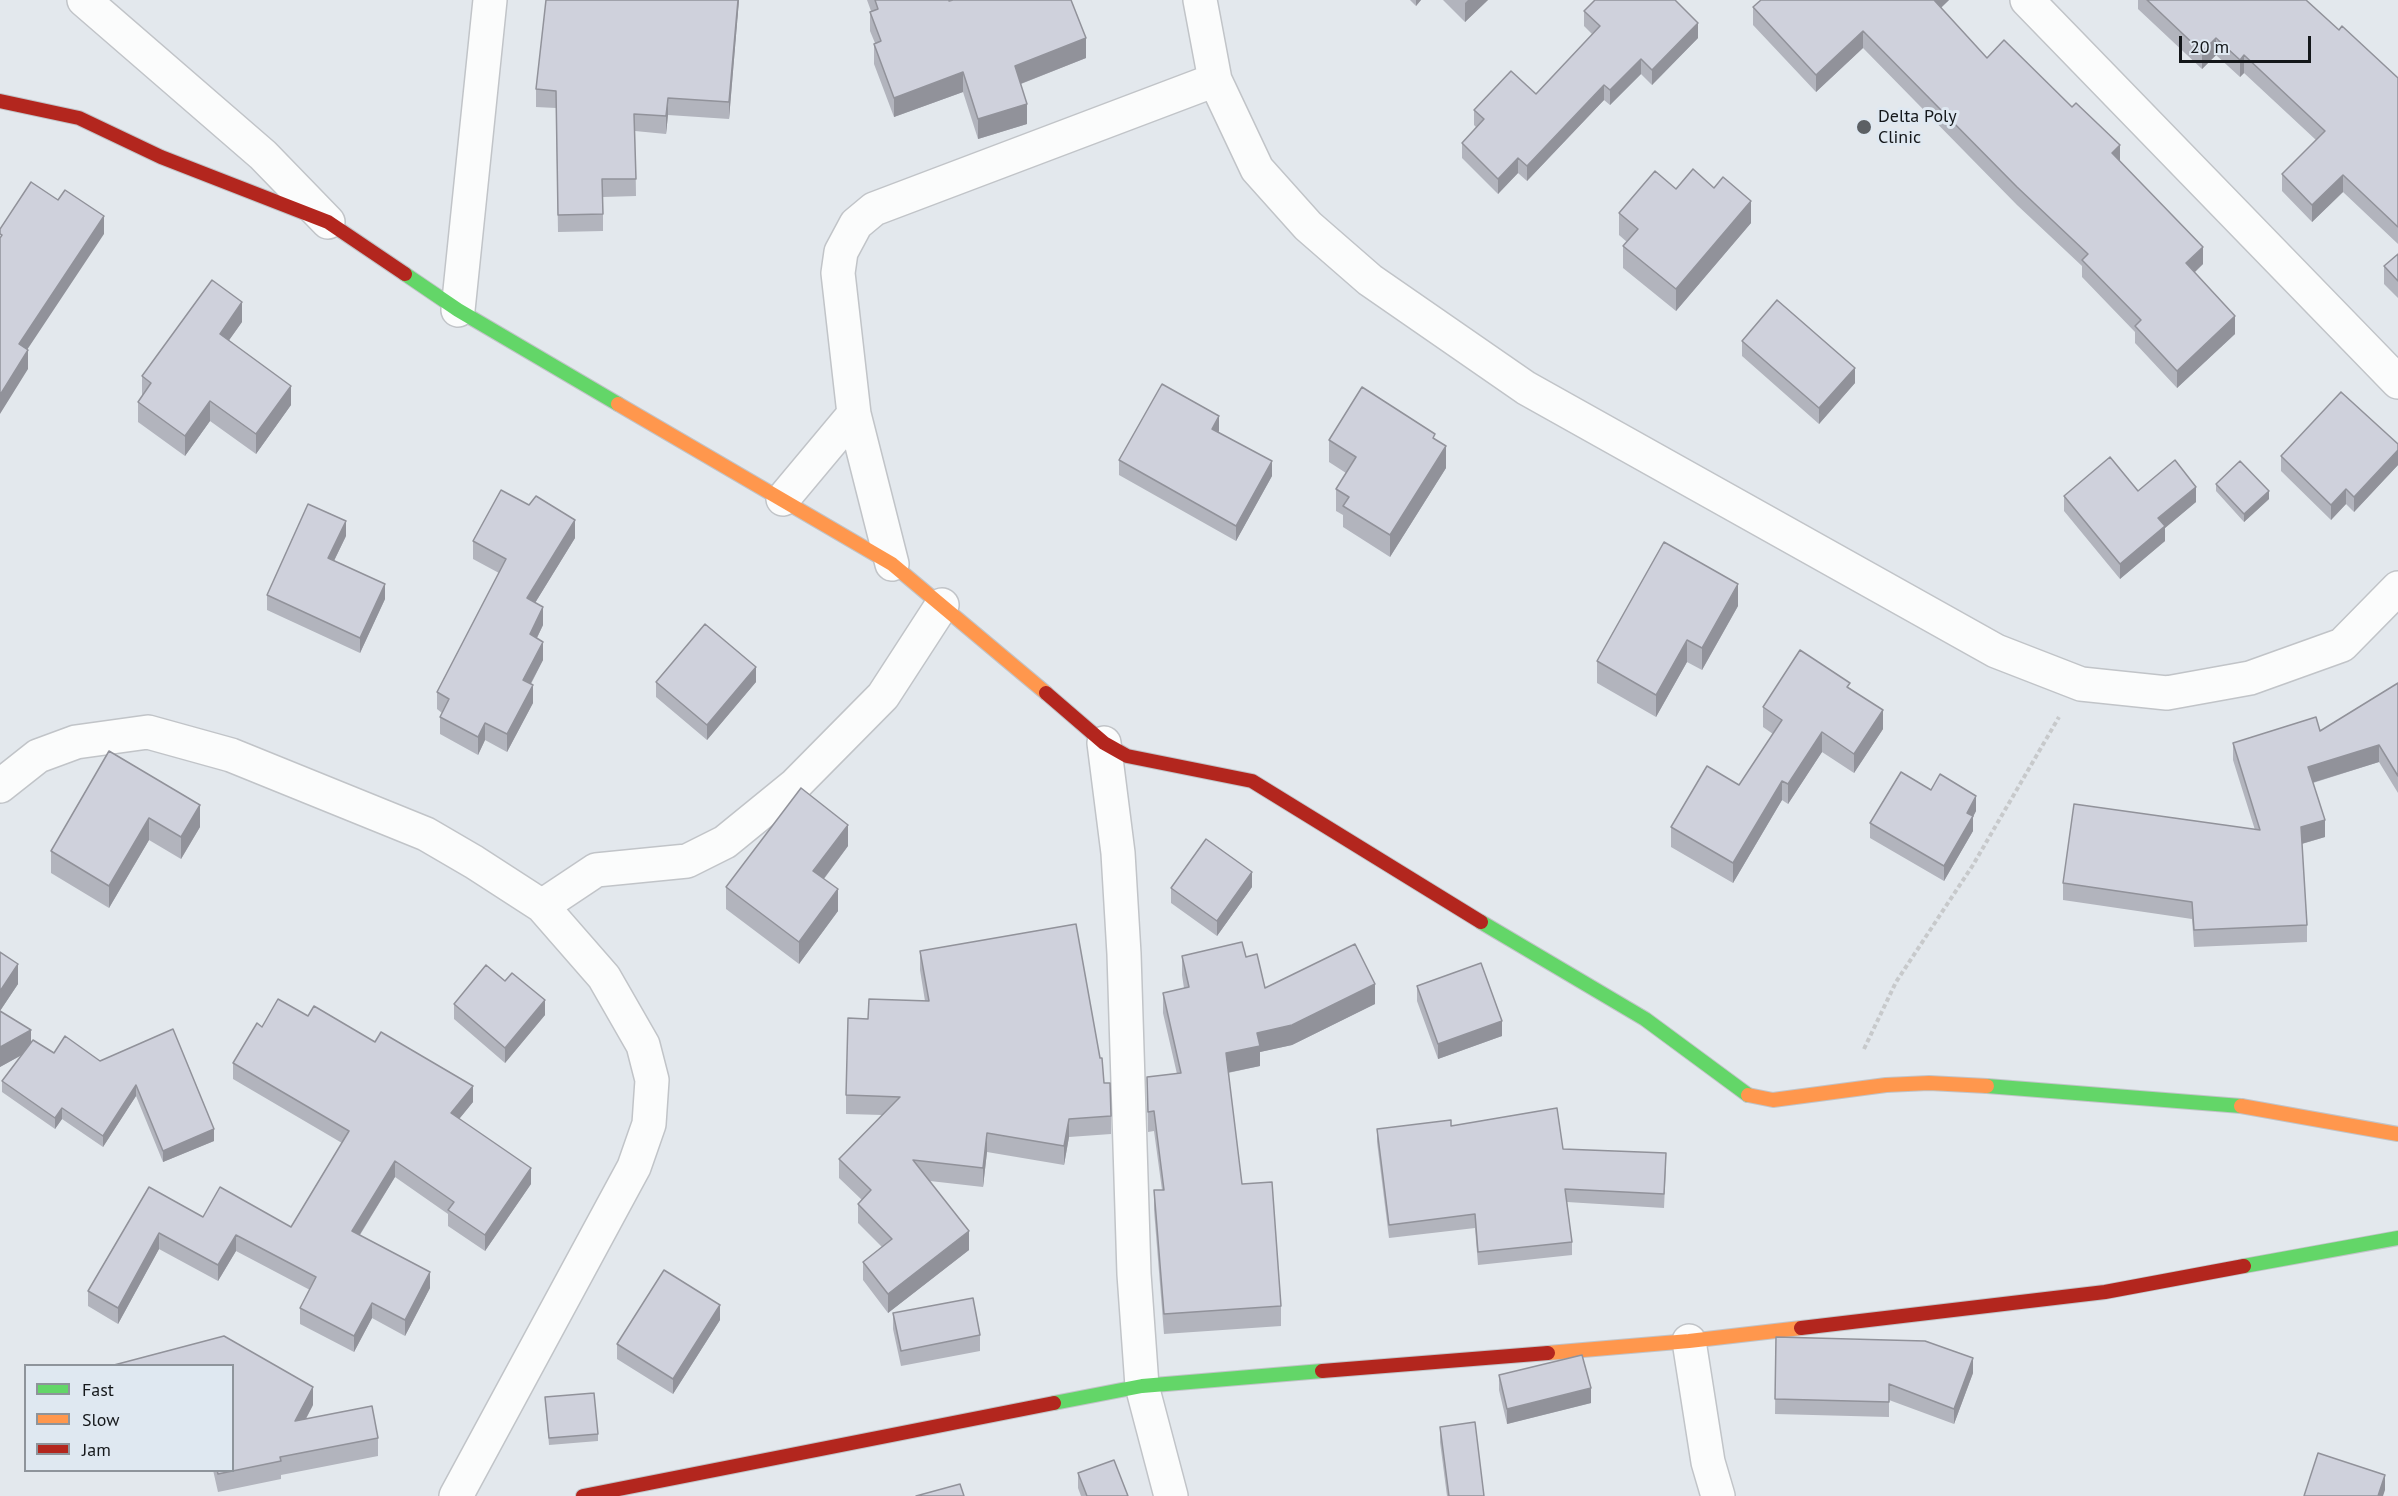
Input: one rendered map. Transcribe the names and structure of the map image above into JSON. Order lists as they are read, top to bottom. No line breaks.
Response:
{"places":["Delta Poly Clinic"],"legend":["Fast","Slow","Jam"],"scale_bar":"20 m"}
